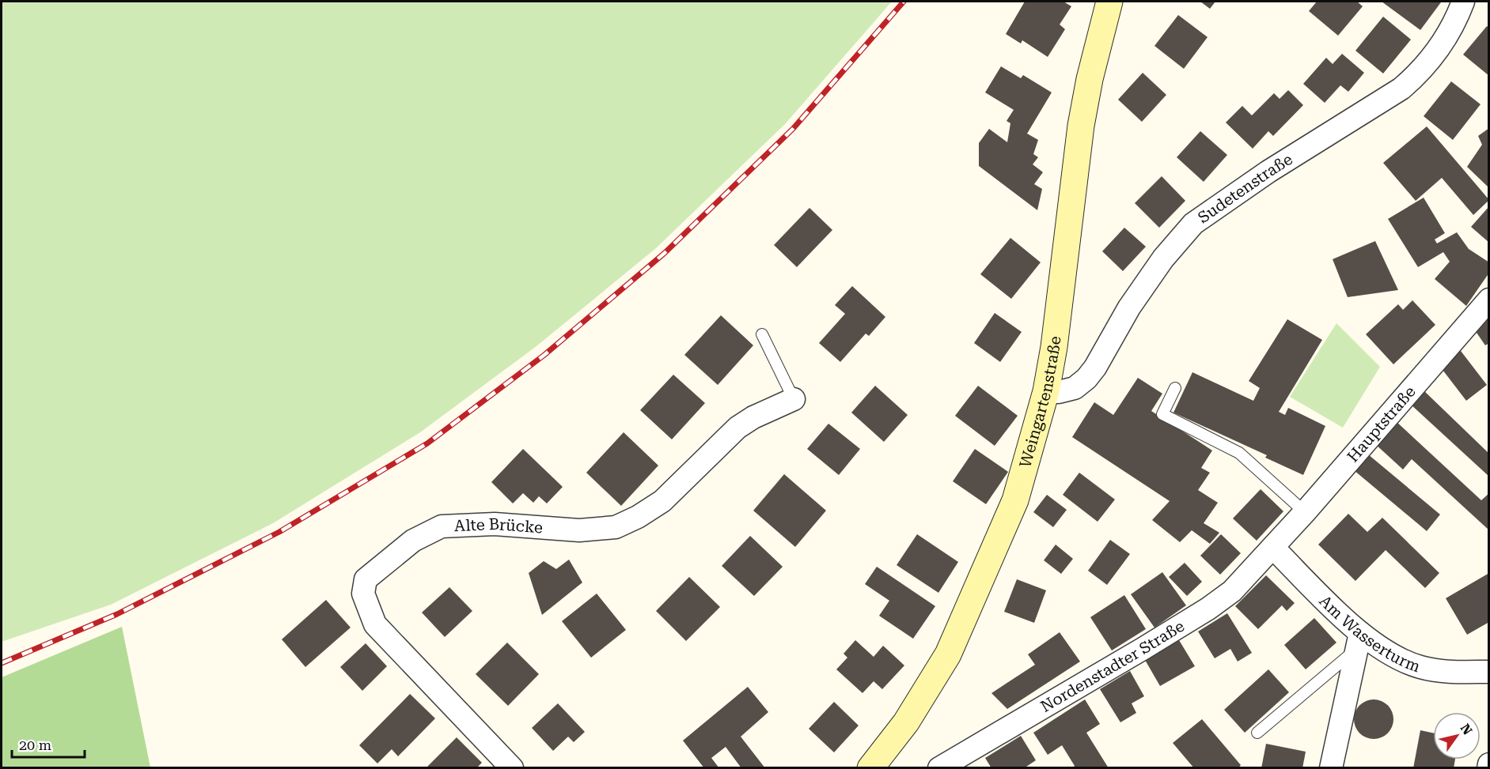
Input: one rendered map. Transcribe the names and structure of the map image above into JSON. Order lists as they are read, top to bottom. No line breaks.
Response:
{"streets":{"street":["Sudetenstraße","Weingartenstraße","Hauptstraße","Alte Brücke","Am Wasserturm","Nordenstadter Straße"]},"crossings":[["Sudetenstraße","Weingartenstraße"],["Hauptstraße","Am Wasserturm"],["Hauptstraße","Nordenstadter Straße"],["Am Wasserturm","Nordenstadter Straße"]],"scale_bar":"20 m","north":"top right"}
